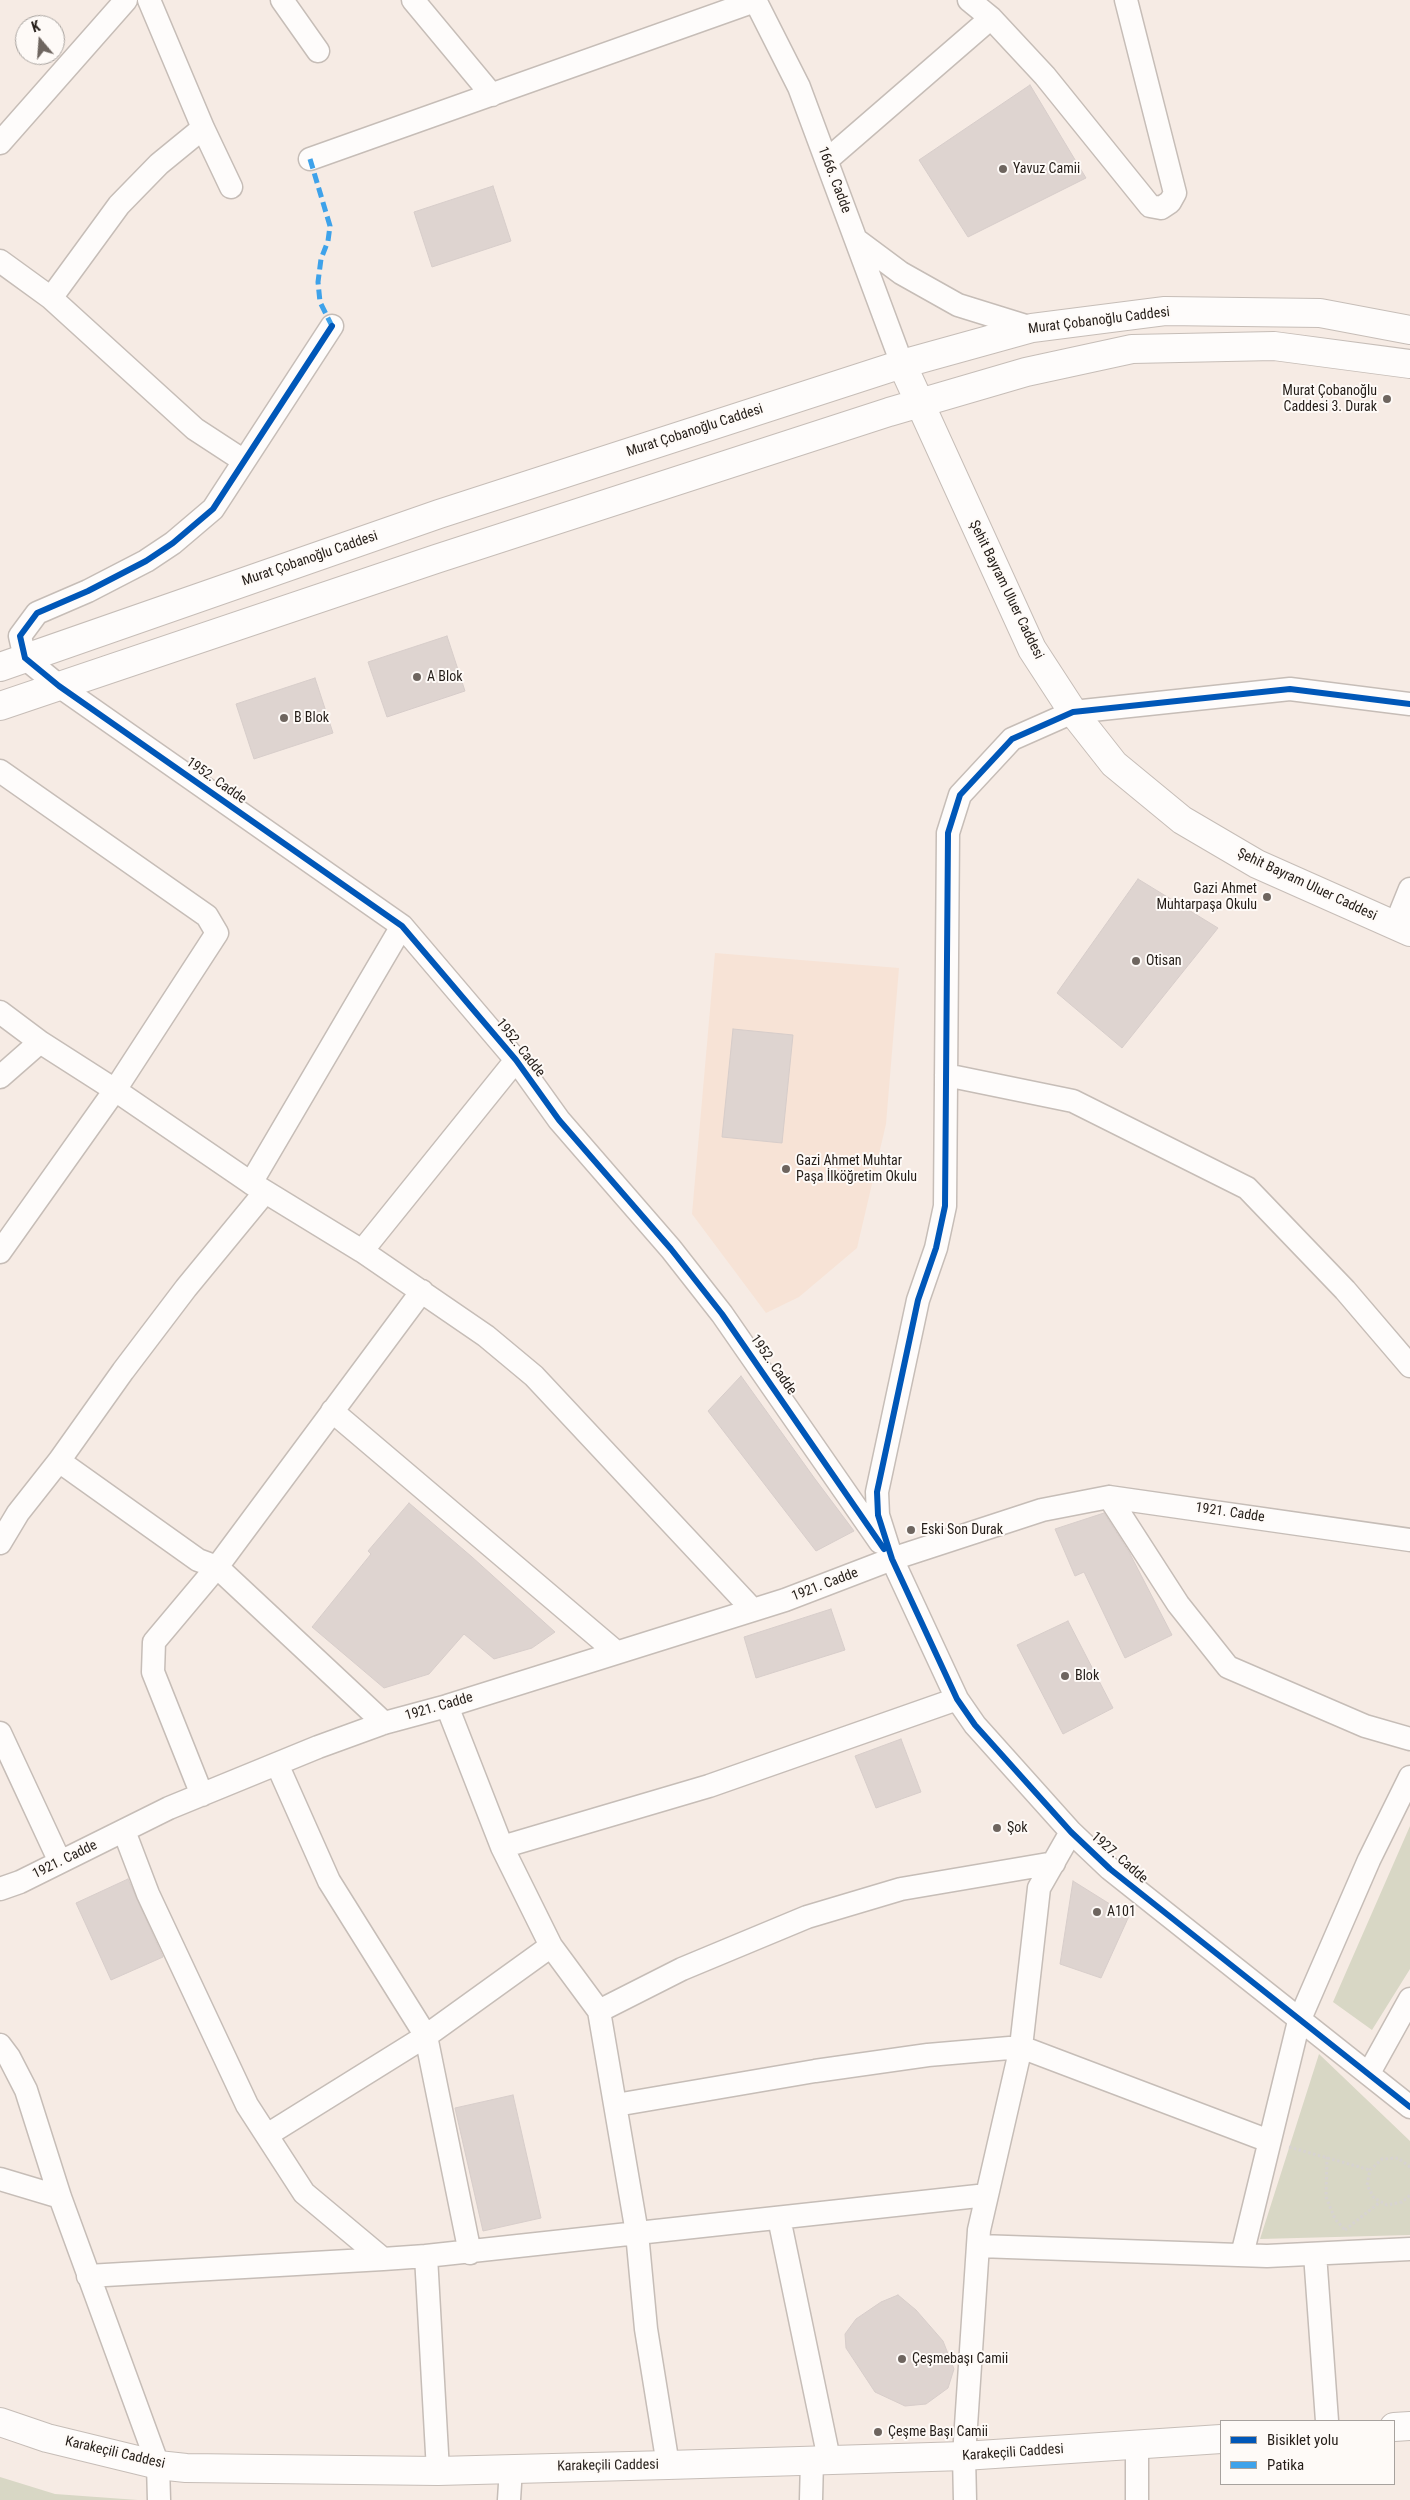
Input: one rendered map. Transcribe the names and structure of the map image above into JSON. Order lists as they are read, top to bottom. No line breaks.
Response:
{"streets":{"main road":["Murat Çobanoğlu Caddesi","Şehit Bayram Uluer Caddesi","Karakeçili Caddesi"],"street":["1666. Cadde","1952. Cadde","1921. Cadde","1927. Cadde"]},"crossings":[["1666. Cadde","Murat Çobanoğlu Caddesi"],["1666. Cadde","Şehit Bayram Uluer Caddesi"],["Murat Çobanoğlu Caddesi","Şehit Bayram Uluer Caddesi"],["Murat Çobanoğlu Caddesi","1952. Cadde"],["1952. Cadde","1921. Cadde"],["1952. Cadde","1927. Cadde"],["1921. Cadde","1927. Cadde"]],"places":["Yavuz Camii","Murat Çobanoğlu Caddesi 3. Durak","A Blok","B Blok","Gazi Ahmet Muhtarpaşa Okulu","Otisan","Gazi Ahmet Muhtar Paşa İlköğretim Okulu","Eski Son Durak","Blok","Şok","A101","Çeşmebaşı Camii","Çeşme Başı Camii"],"legend":["Bisiklet yolu","Patika"],"north":"top"}
